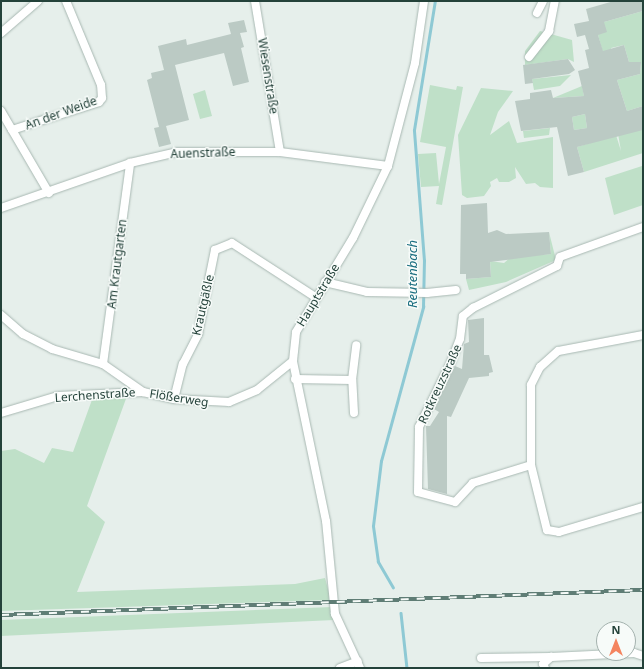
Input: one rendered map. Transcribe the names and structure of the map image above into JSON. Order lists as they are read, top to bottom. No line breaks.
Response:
{"streets":{"street":["Wiesenstraße","An der Weide","Auenstraße","Am Krautgarten","Hauptstraße","Krautgäßle","Rotkreuzstraße","Lerchenstraße","Flößerweg"]},"crossings":[["Wiesenstraße","Auenstraße"],["Auenstraße","Am Krautgarten"],["Auenstraße","Hauptstraße"],["Am Krautgarten","Flößerweg"],["Hauptstraße","Krautgäßle"],["Hauptstraße","Flößerweg"],["Krautgäßle","Flößerweg"],["Lerchenstraße","Flößerweg"]],"water":["Reutenbach"],"north":"top"}
